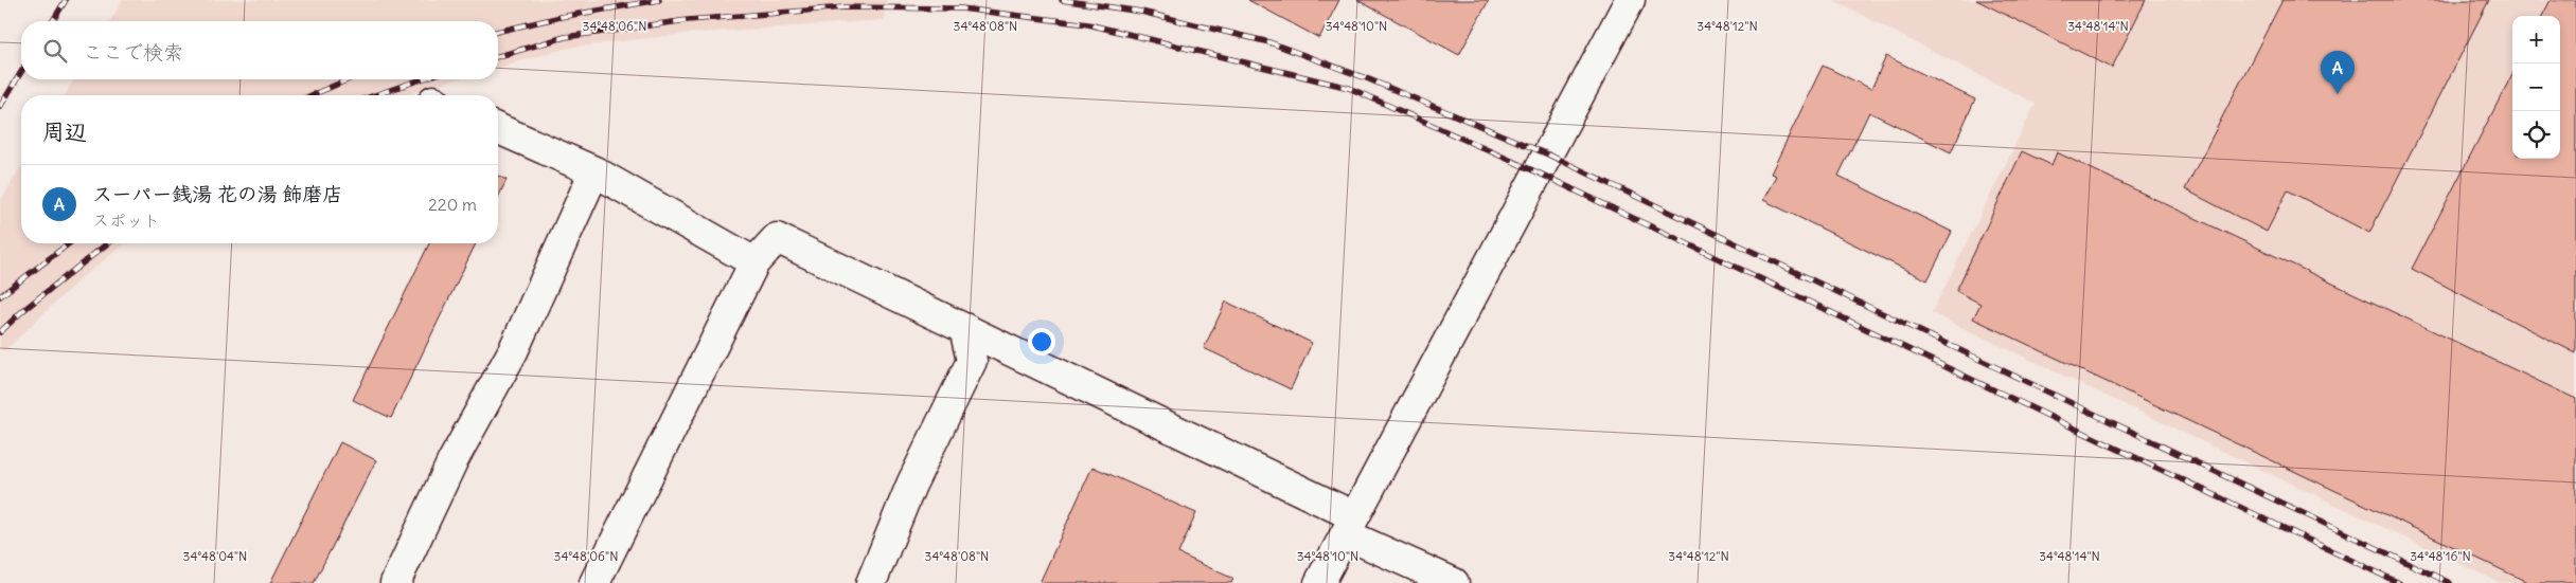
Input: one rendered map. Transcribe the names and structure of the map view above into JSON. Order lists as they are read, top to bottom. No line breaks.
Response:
{"page":{"map_buttons":["+","−"],"search":"ここで検索","pins":"A","heading":"周辺","list":[{"mark":"A","name":"スーパー銭湯 花の湯 飾磨店","note":"スポット","value":"220 m"}]},"coordinates":["34°48'06\"N","34°48'08\"N","34°48'10\"N","34°48'12\"N","34°48'14\"N","34°48'04\"N","34°48'16\"N"]}
